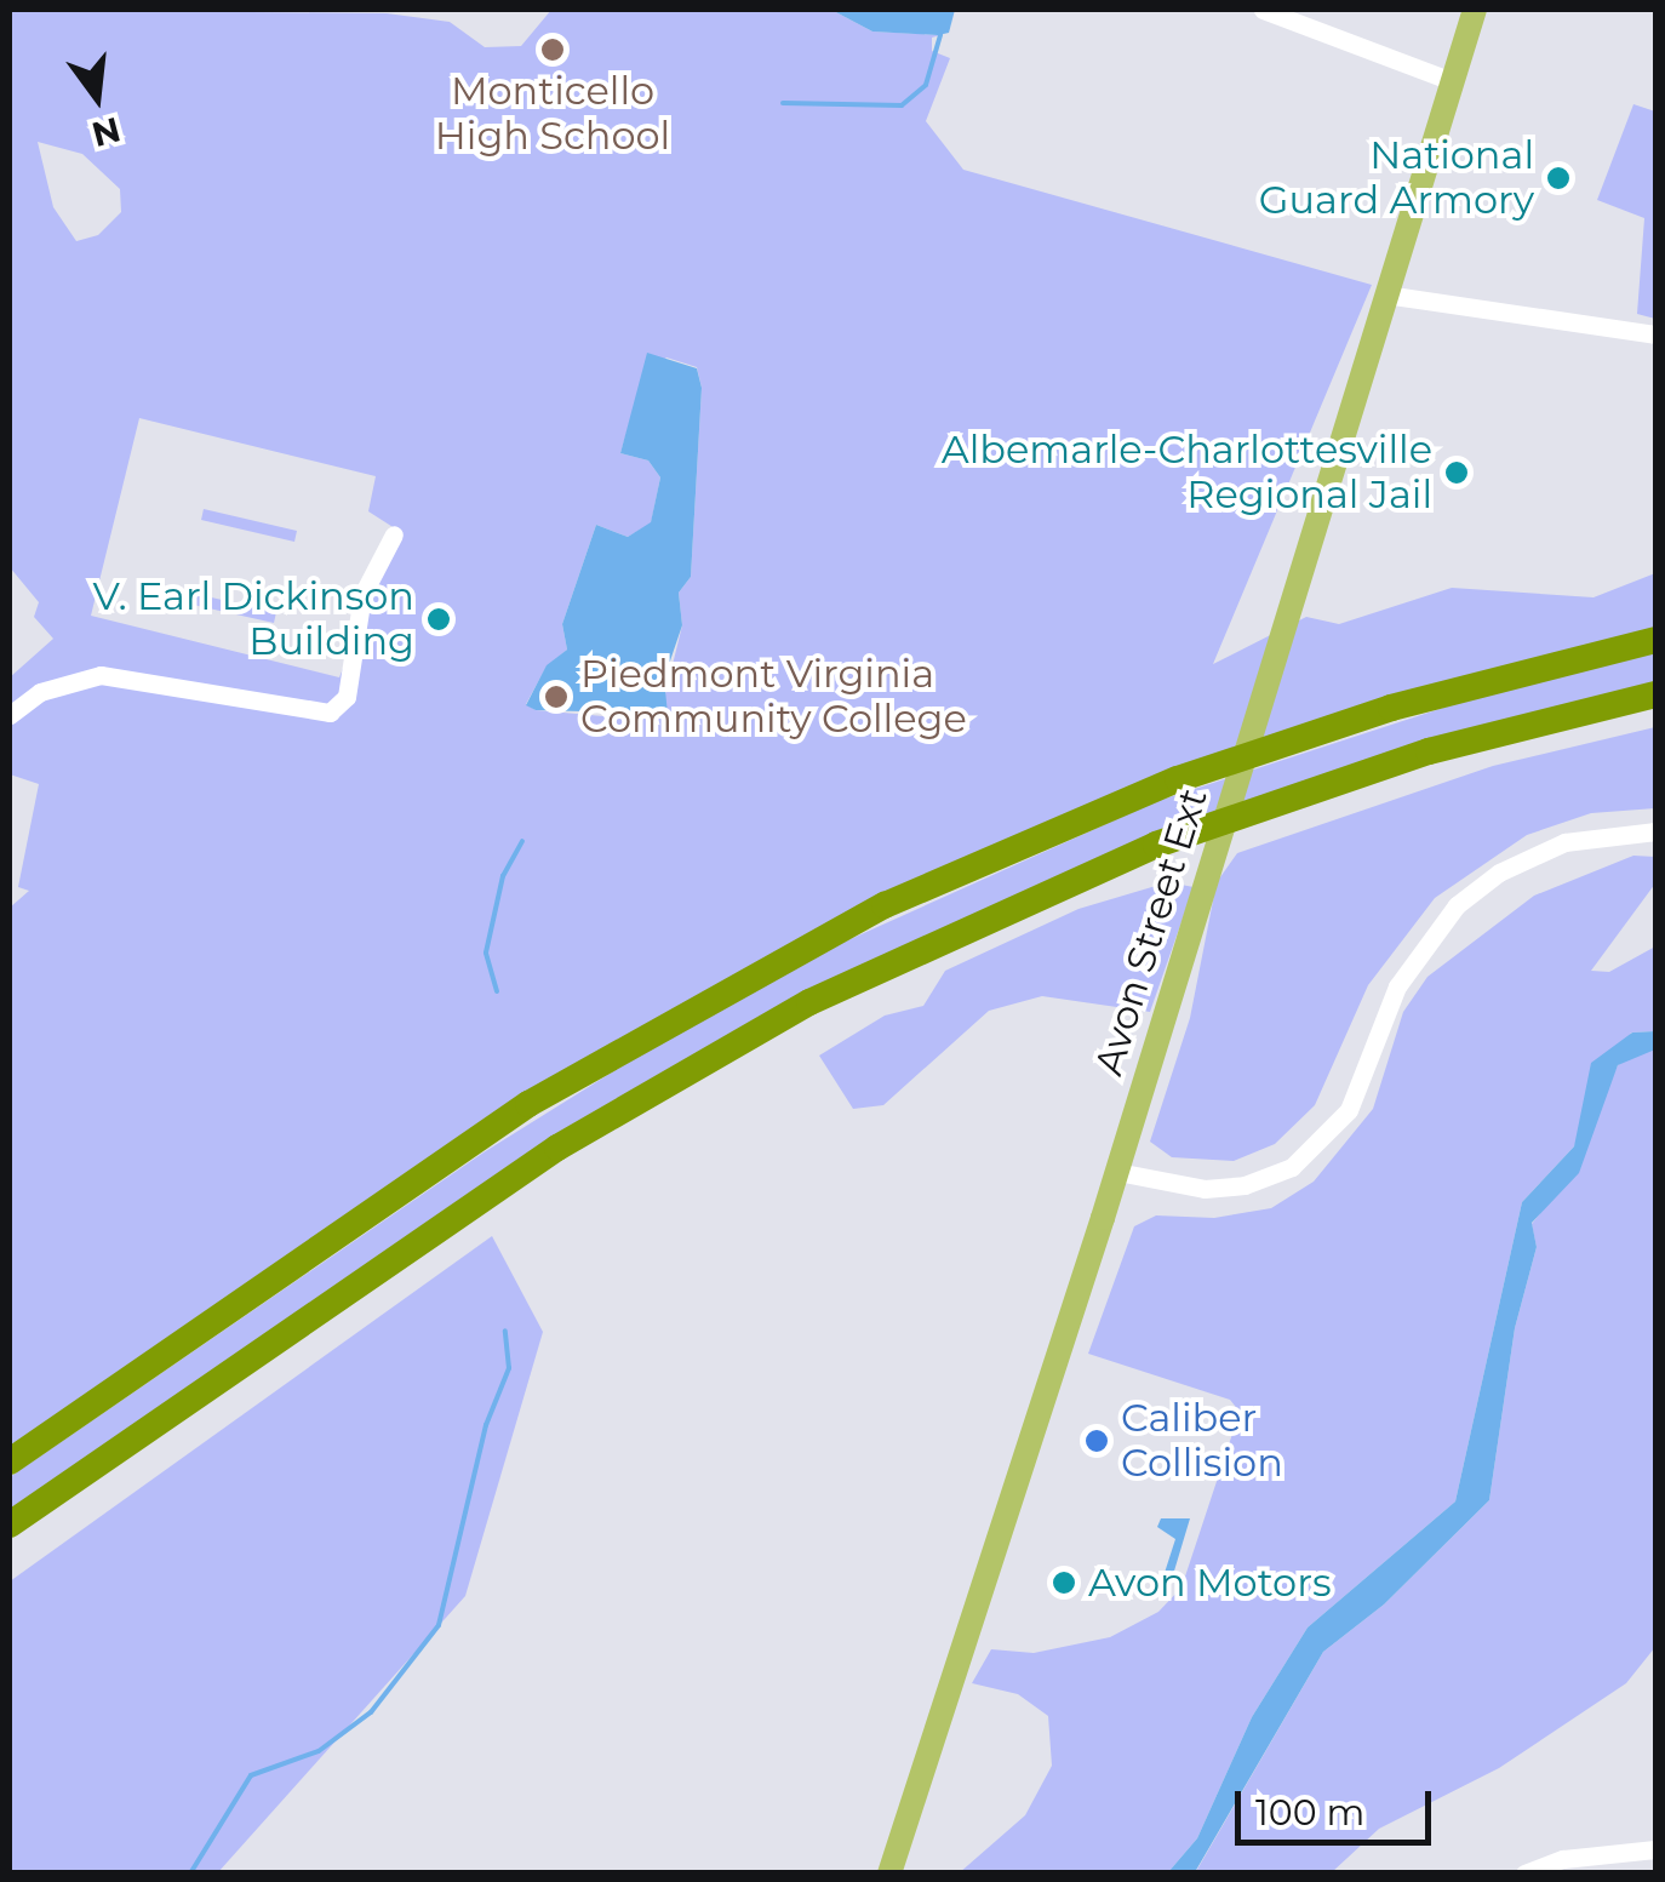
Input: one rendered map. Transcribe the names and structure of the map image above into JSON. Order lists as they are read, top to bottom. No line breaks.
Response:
{"streets":{"main road":["Avon Street Ext"]},"places":["Monticello High School","National Guard Armory","Albemarle-Charlottesville Regional Jail","V. Earl Dickinson Building","Piedmont Virginia Community College","Caliber Collision","Avon Motors"],"scale_bar":"100 m","north":"bottom"}
